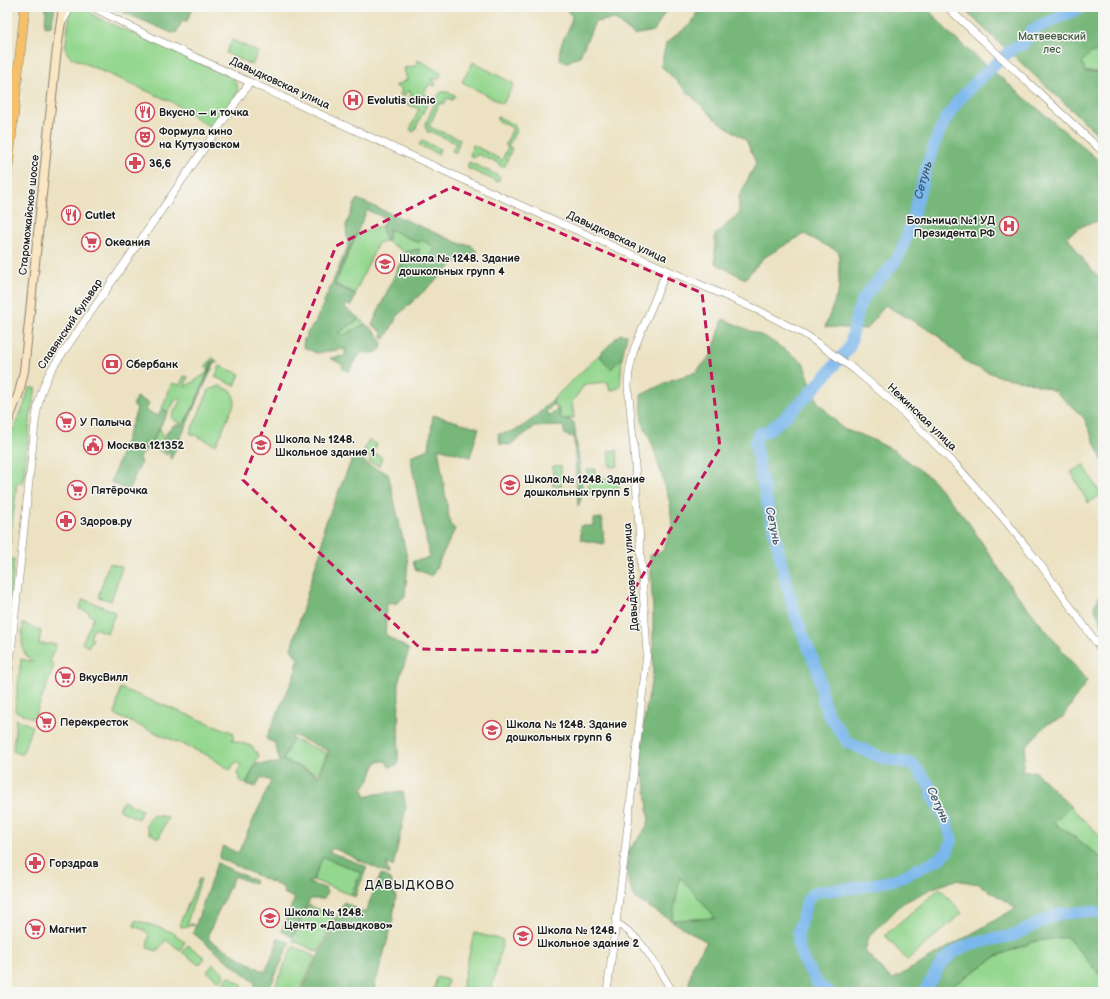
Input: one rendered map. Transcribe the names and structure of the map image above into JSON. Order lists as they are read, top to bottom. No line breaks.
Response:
{"streets":{"main road":["Староможайское шоссе"],"street":["Давыдковская улица","Славянский бульвар","Нежинская улица"]},"crossings":[["Давыдковская улица","Славянский бульвар"],["Давыдковская улица","Нежинская улица"]],"districts":["ДАВЫДКОВО"],"water":["Сетунь"],"parks":["Матвеевский лес"],"places":{"hospital":["Evolutis clinic","Больница №1 УД Президента РФ"],"restaurant":["Вкусно — и точка","Cutlet"],"theatre":["Формула кино на Кутузовском"],"pharmacy":["36,6","Здоров.ру","Горздрав"],"supermarket":["Океания","У Палыча","Пятёрочка","ВкусВилл","Перекресток","Магнит"],"school or university":["Школа № 1248. Здание дошкольных групп 4","Школа № 1248. Школьное здание 1","Школа № 1248. Здание дошкольных групп 5","Школа № 1248. Здание дошкольных групп 6","Школа № 1248. Центр «Давыдково»","Школа № 1248. Школьное здание 2"],"bank":["Сбербанк"],"public building":["Москва 121352"]}}
